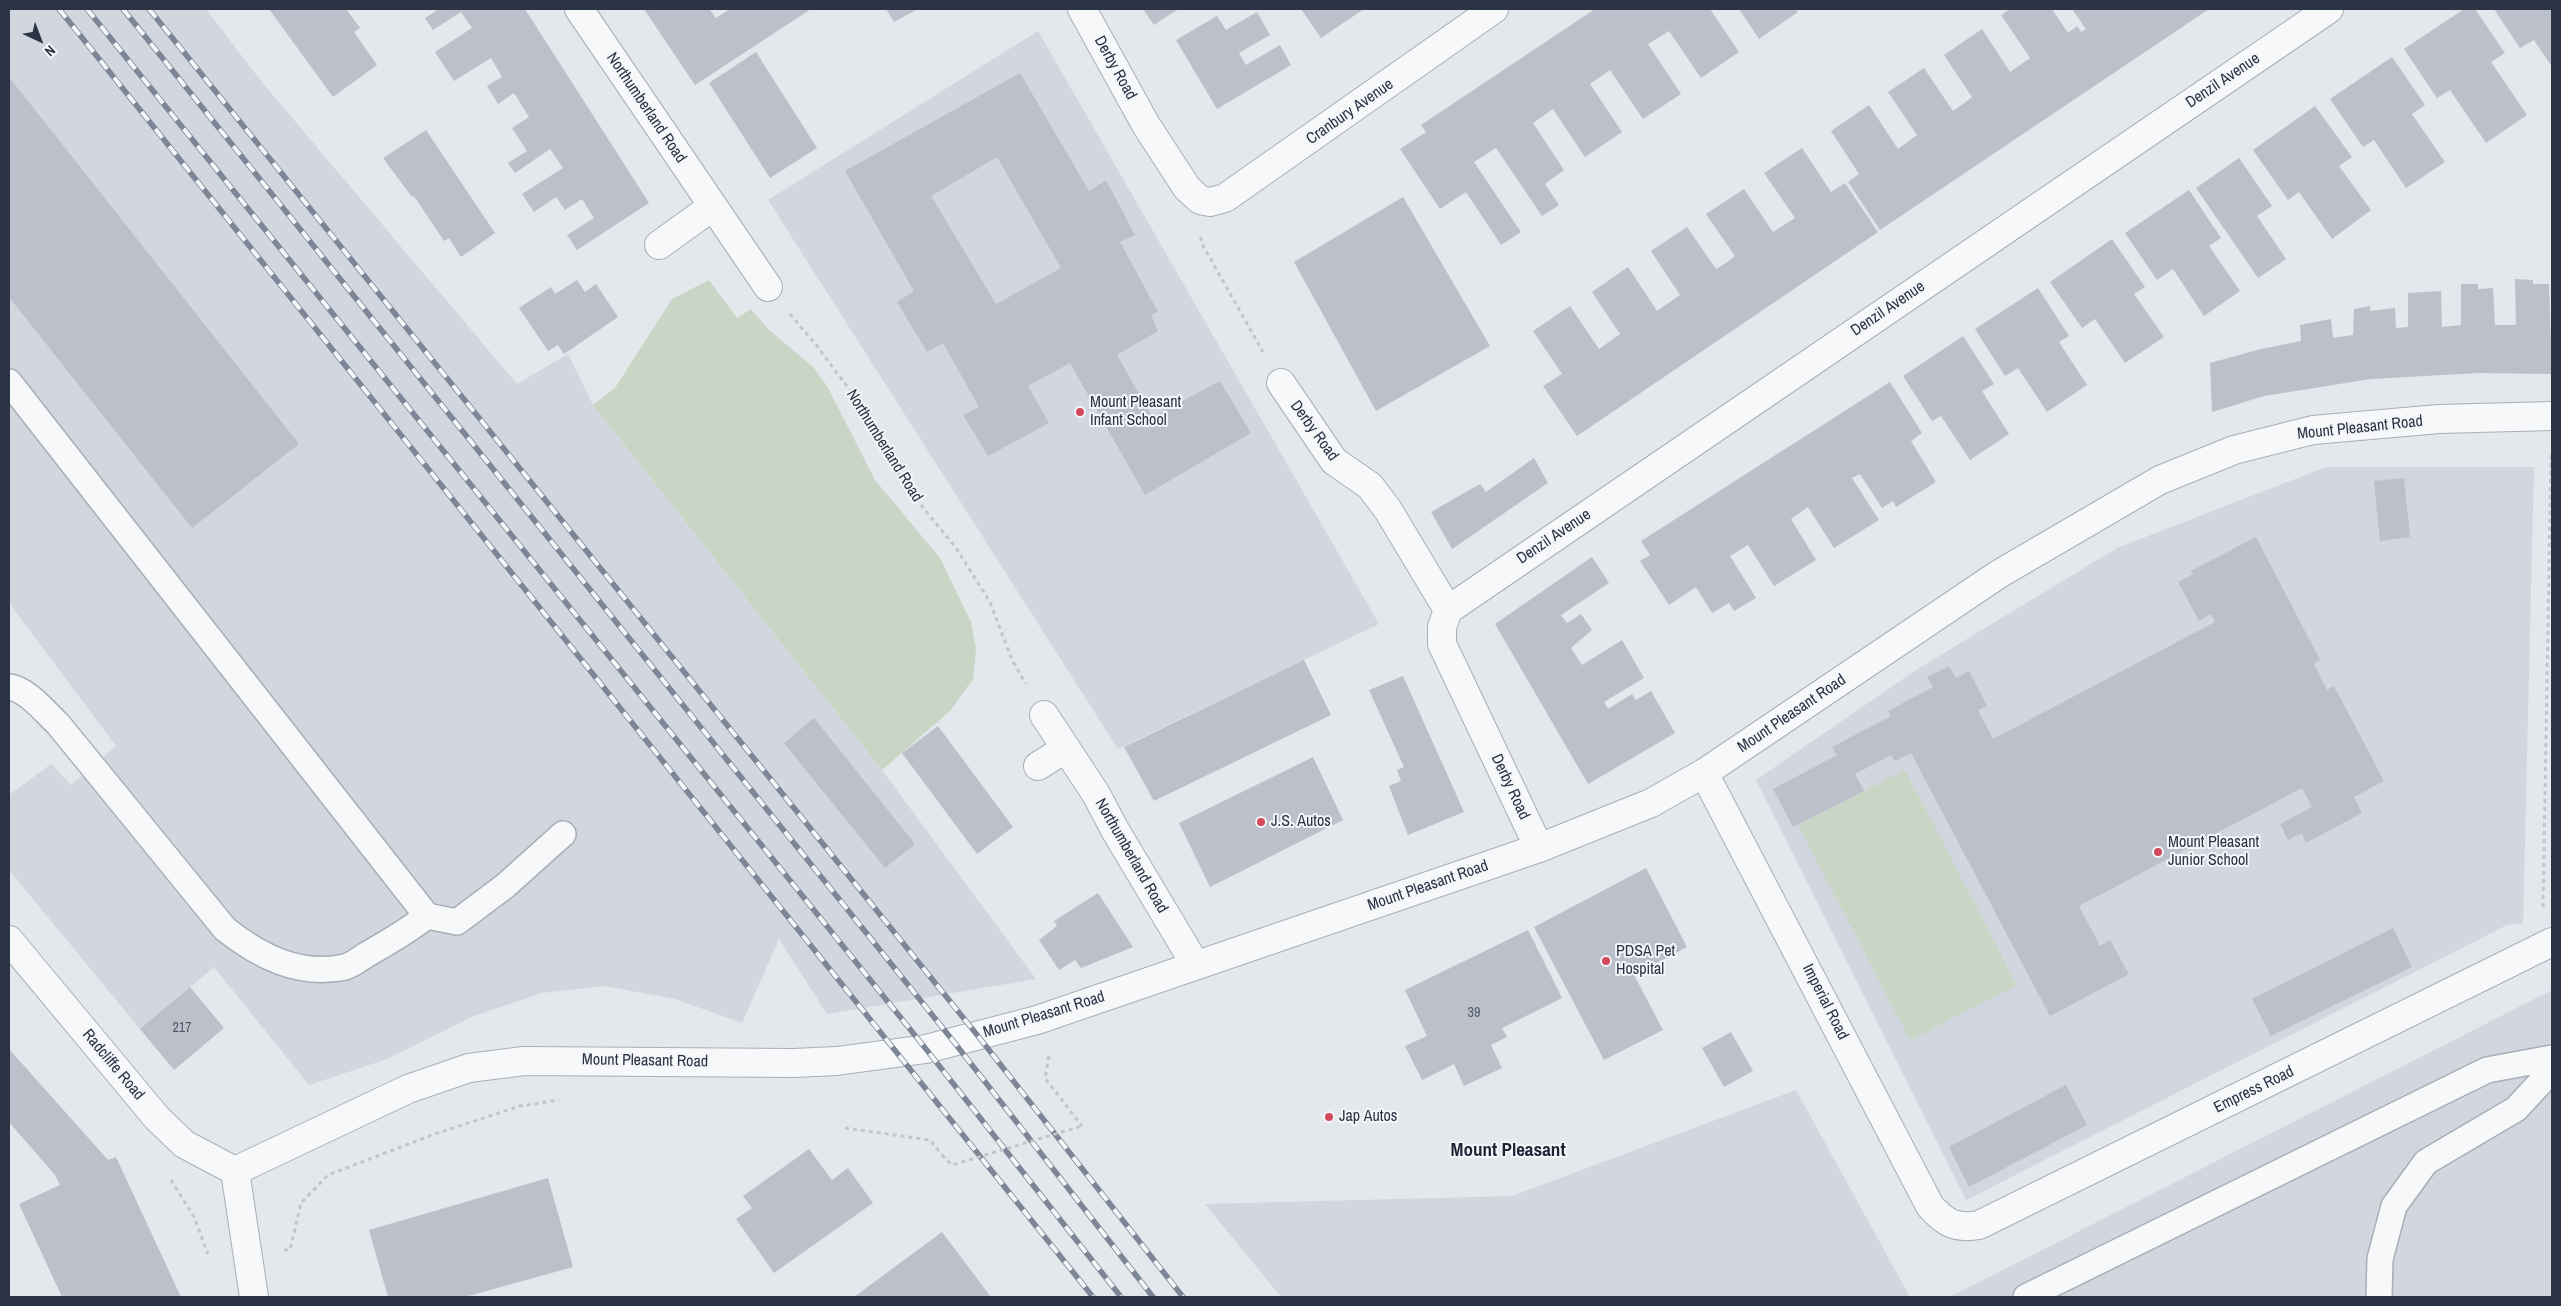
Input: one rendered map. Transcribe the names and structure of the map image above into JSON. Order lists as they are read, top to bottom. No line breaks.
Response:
{"streets":{"street":["Derby Road","Denzil Avenue","Northumberland Road","Cranbury Avenue","Mount Pleasant Road","Imperial Road","Radcliffe Road","Empress Road"]},"crossings":[["Derby Road","Denzil Avenue"],["Derby Road","Cranbury Avenue"],["Derby Road","Mount Pleasant Road"],["Northumberland Road","Mount Pleasant Road"],["Mount Pleasant Road","Imperial Road"],["Mount Pleasant Road","Radcliffe Road"],["Imperial Road","Empress Road"]],"districts":["Mount Pleasant"],"places":["Mount Pleasant Infant School","J.S. Autos","Mount Pleasant Junior School","PDSA Pet Hospital","Jap Autos"],"house_numbers":["39","217"],"north":"bottom right"}
